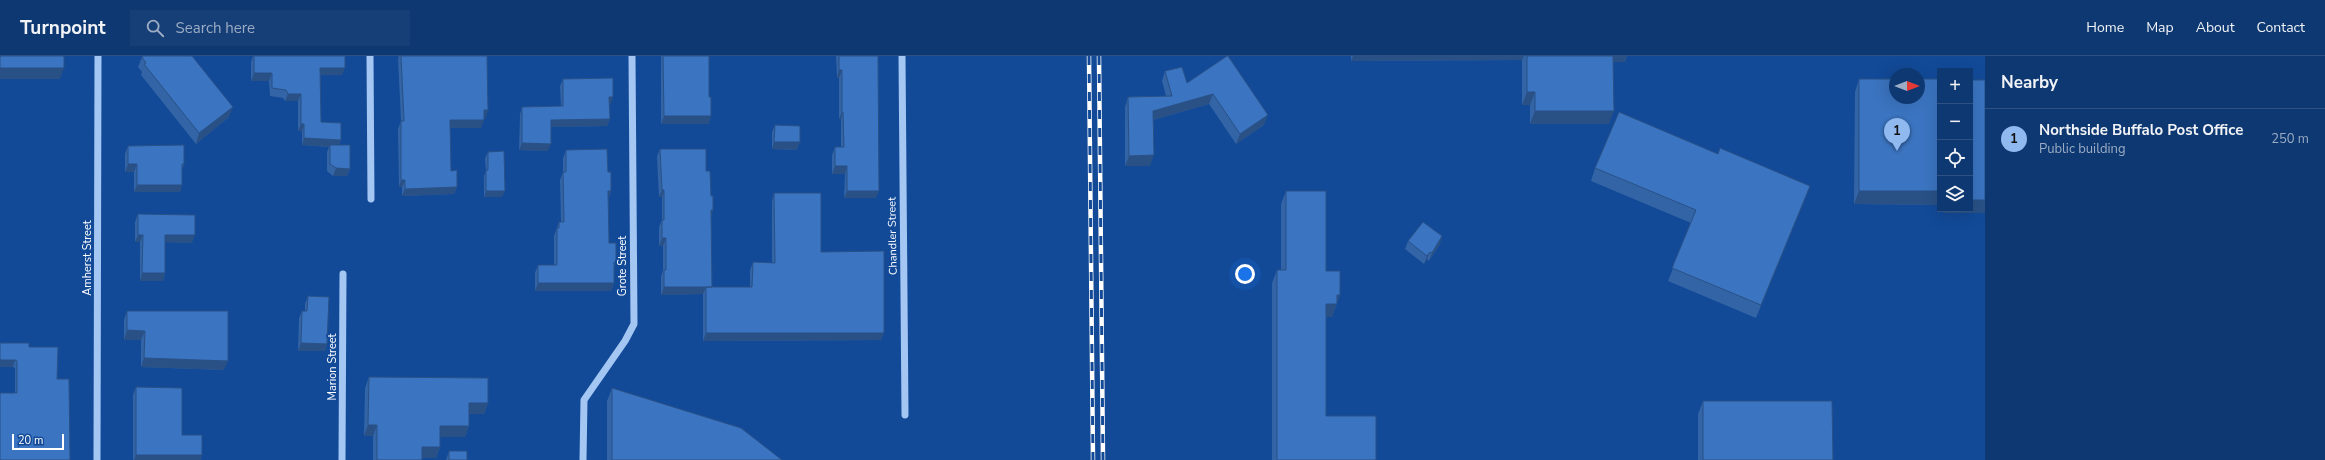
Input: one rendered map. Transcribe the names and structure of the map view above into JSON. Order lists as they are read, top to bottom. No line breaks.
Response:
{"streets":{"street":["Chandler Street","Amherst Street","Grote Street","Marion Street"]},"scale_bar":"20 m","north":"right","page":{"header":"Turnpoint","search":"Search here","nav":["Home","Map","About","Contact"],"heading":"Nearby","map_buttons":["+","−"],"list":[{"mark":"1","name":"Northside Buffalo Post Office","note":"Public building","value":"250 m"}],"pins":"1","scale":"20 m"}}
